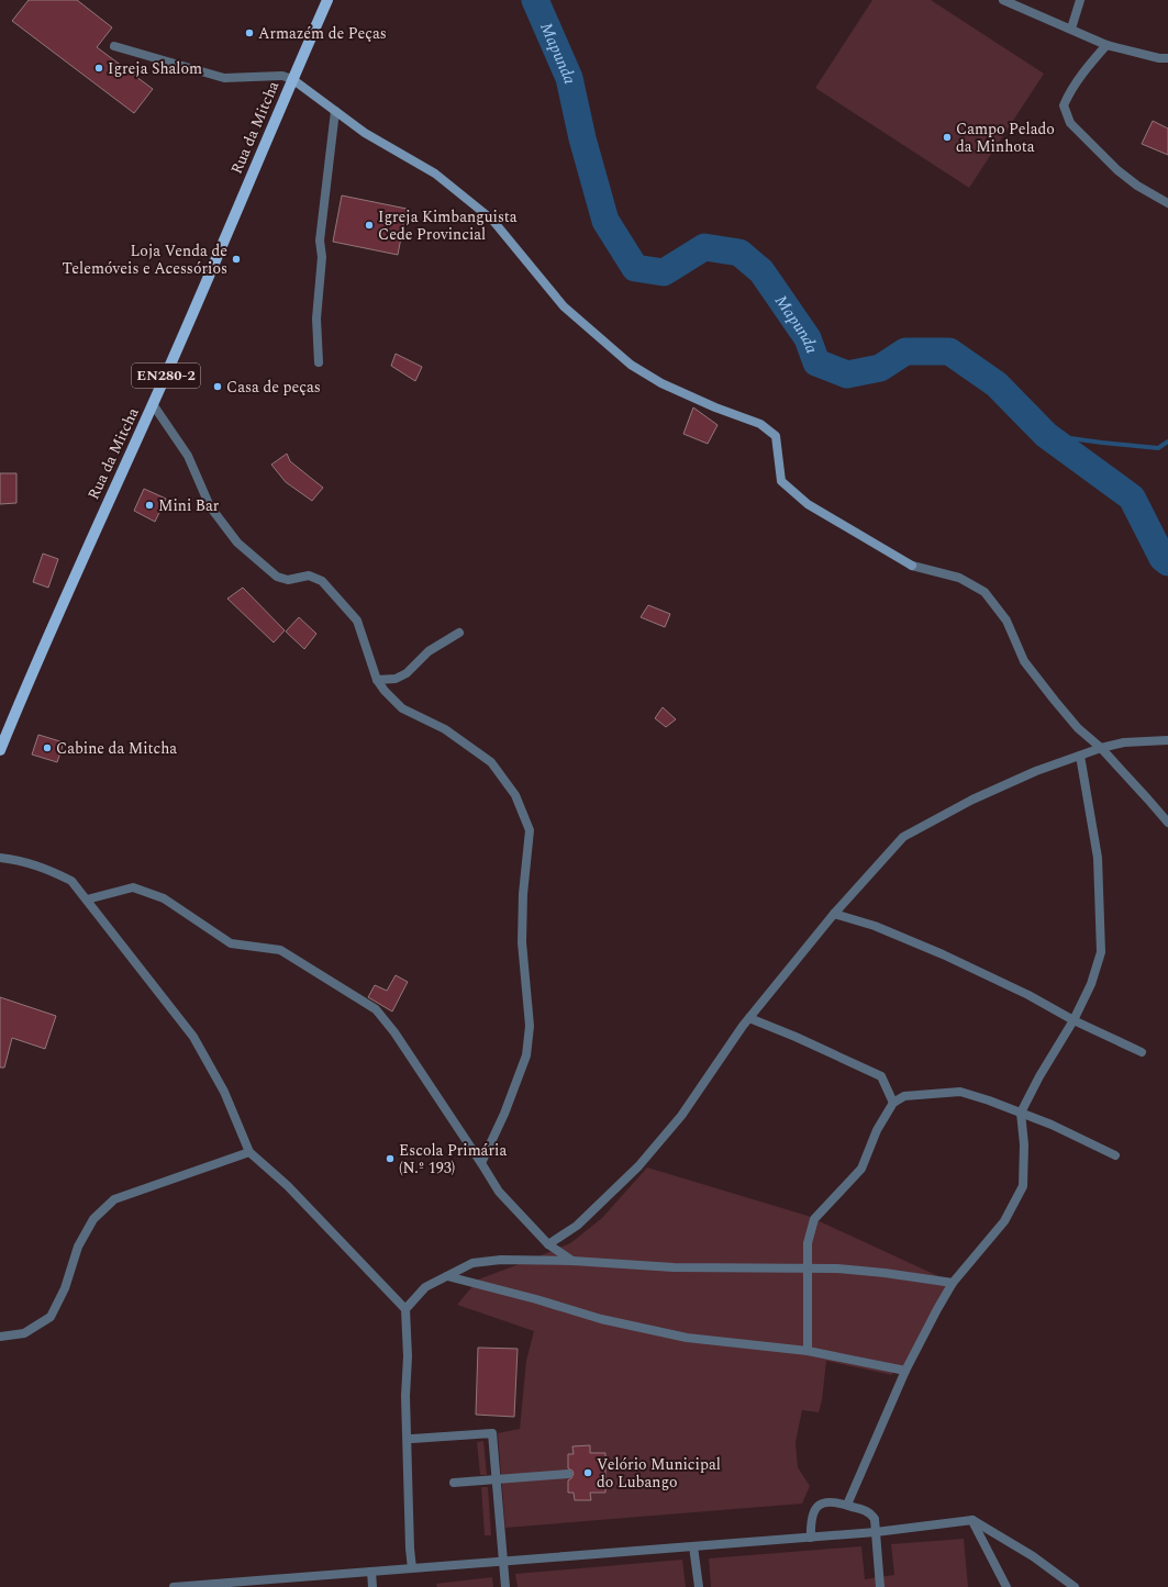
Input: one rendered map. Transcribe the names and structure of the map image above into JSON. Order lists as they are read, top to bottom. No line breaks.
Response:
{"streets":{"main road":["Rua da Mitcha","EN280-2"]},"water":["Mapunda"],"places":["Armazém de Peças","Igreja Shalom","Campo Pelado da Minhota","Igreja Kimbanguista Cede Provincial","Loja Venda de Telemóveis e Acessórios","Casa de peças","Mini Bar","Cabine da Mitcha","Escola Primária (N.º 193)","Velório Municipal do Lubango"]}
